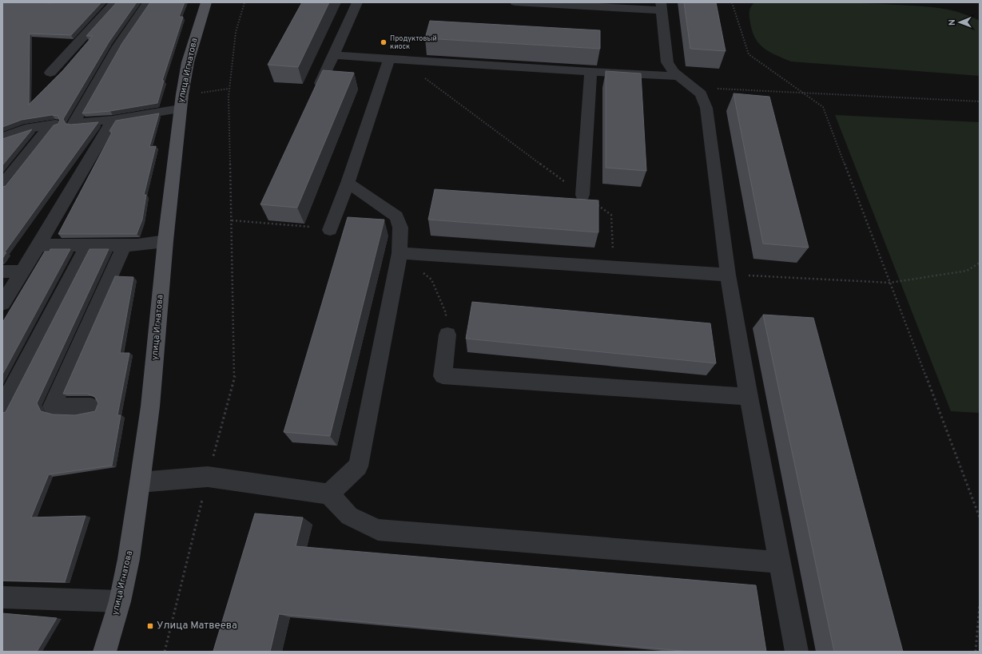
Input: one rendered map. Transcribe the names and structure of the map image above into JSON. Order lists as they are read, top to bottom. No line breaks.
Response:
{"streets":{"main road":["улица Игнатова"]},"places":{"other":["Продуктовый киоск"],"transit":["Улица Матвеева"]},"north":"left"}
